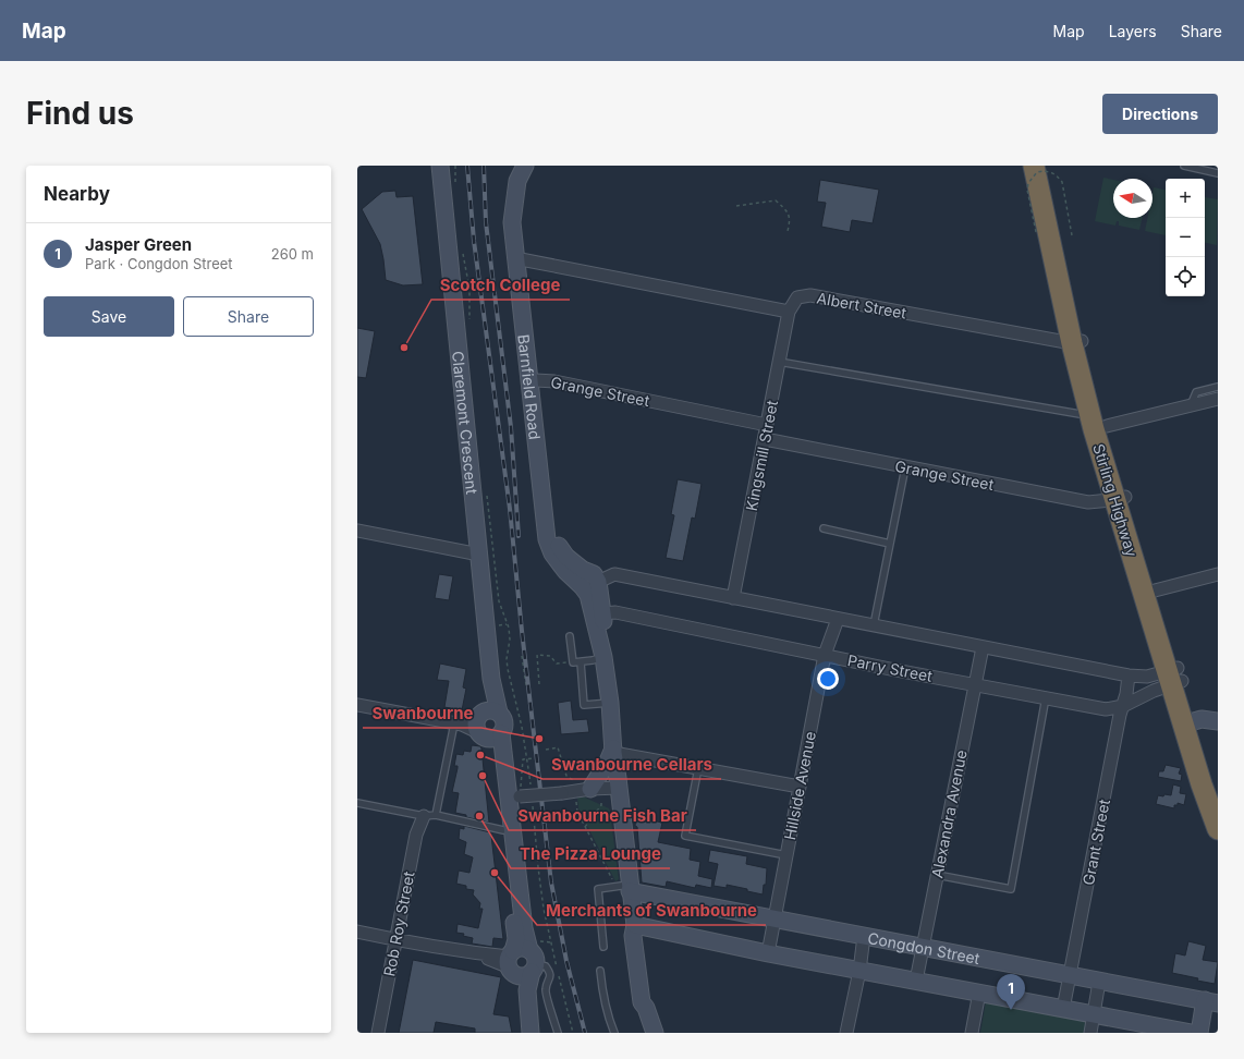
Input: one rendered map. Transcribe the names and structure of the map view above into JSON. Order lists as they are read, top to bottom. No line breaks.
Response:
{"streets":{"highway":["Stirling Highway"],"street":["Albert Street","Barnfield Road","Grange Street","Claremont Crescent","Kingsmill Street","Parry Street","Hillside Avenue","Alexandra Avenue","Grant Street","Rob Roy Street","Congdon Street"]},"crossings":[["Albert Street","Kingsmill Street"],["Albert Street","Stirling Highway"],["Barnfield Road","Grange Street"],["Grange Street","Kingsmill Street"],["Grange Street","Stirling Highway"],["Stirling Highway","Parry Street"],["Parry Street","Hillside Avenue"],["Parry Street","Alexandra Avenue"],["Parry Street","Grant Street"],["Hillside Avenue","Congdon Street"],["Alexandra Avenue","Congdon Street"],["Grant Street","Congdon Street"]],"places":["Scotch College","Swanbourne","Swanbourne Cellars","Swanbourne Fish Bar","The Pizza Lounge","Merchants of Swanbourne"],"north":"left","page":{"header":"Map","nav":["Map","Layers","Share"],"buttons":["Directions",["Save","Share"]],"title":"Find us","heading":"Nearby","map_buttons":["+","−"],"list":[{"mark":"1","name":"Jasper Green","note":"Park · Congdon Street","value":"260 m"}],"pins":"1"}}
